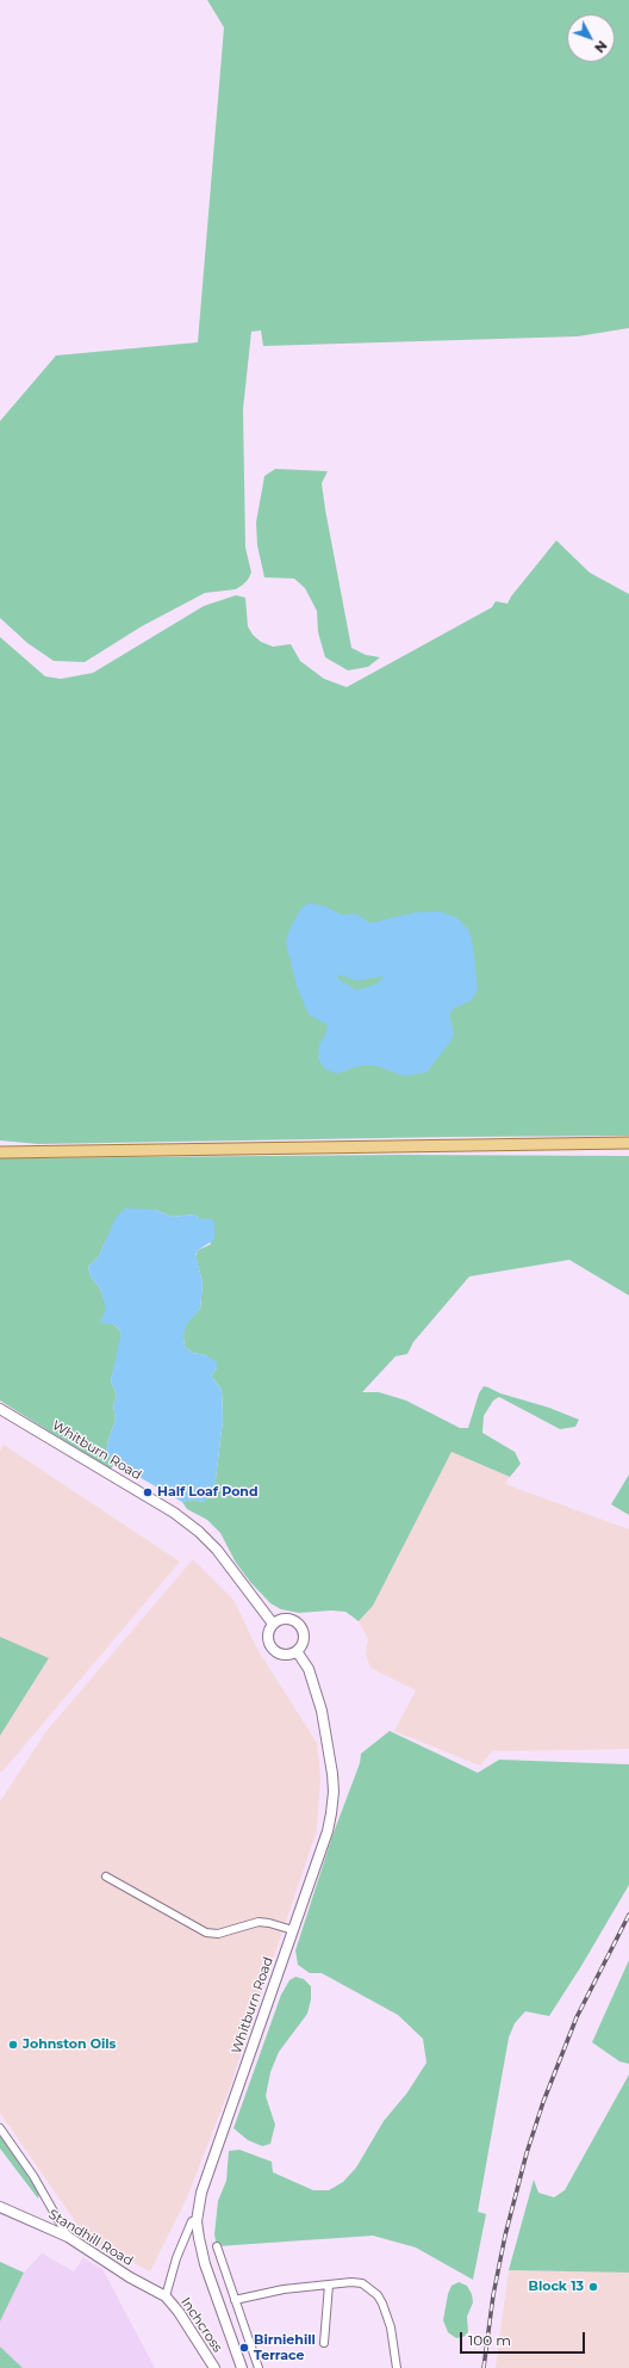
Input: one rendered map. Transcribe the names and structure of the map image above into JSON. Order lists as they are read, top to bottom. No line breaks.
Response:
{"streets":{"main road":["Whitburn Road","Standhill Road","Inchcross"]},"crossings":[["Standhill Road","Inchcross"]],"places":["Half Loaf Pond","Johnston Oils","Block 13","Birniehill Terrace"],"scale_bar":"100 m","north":"bottom right"}
